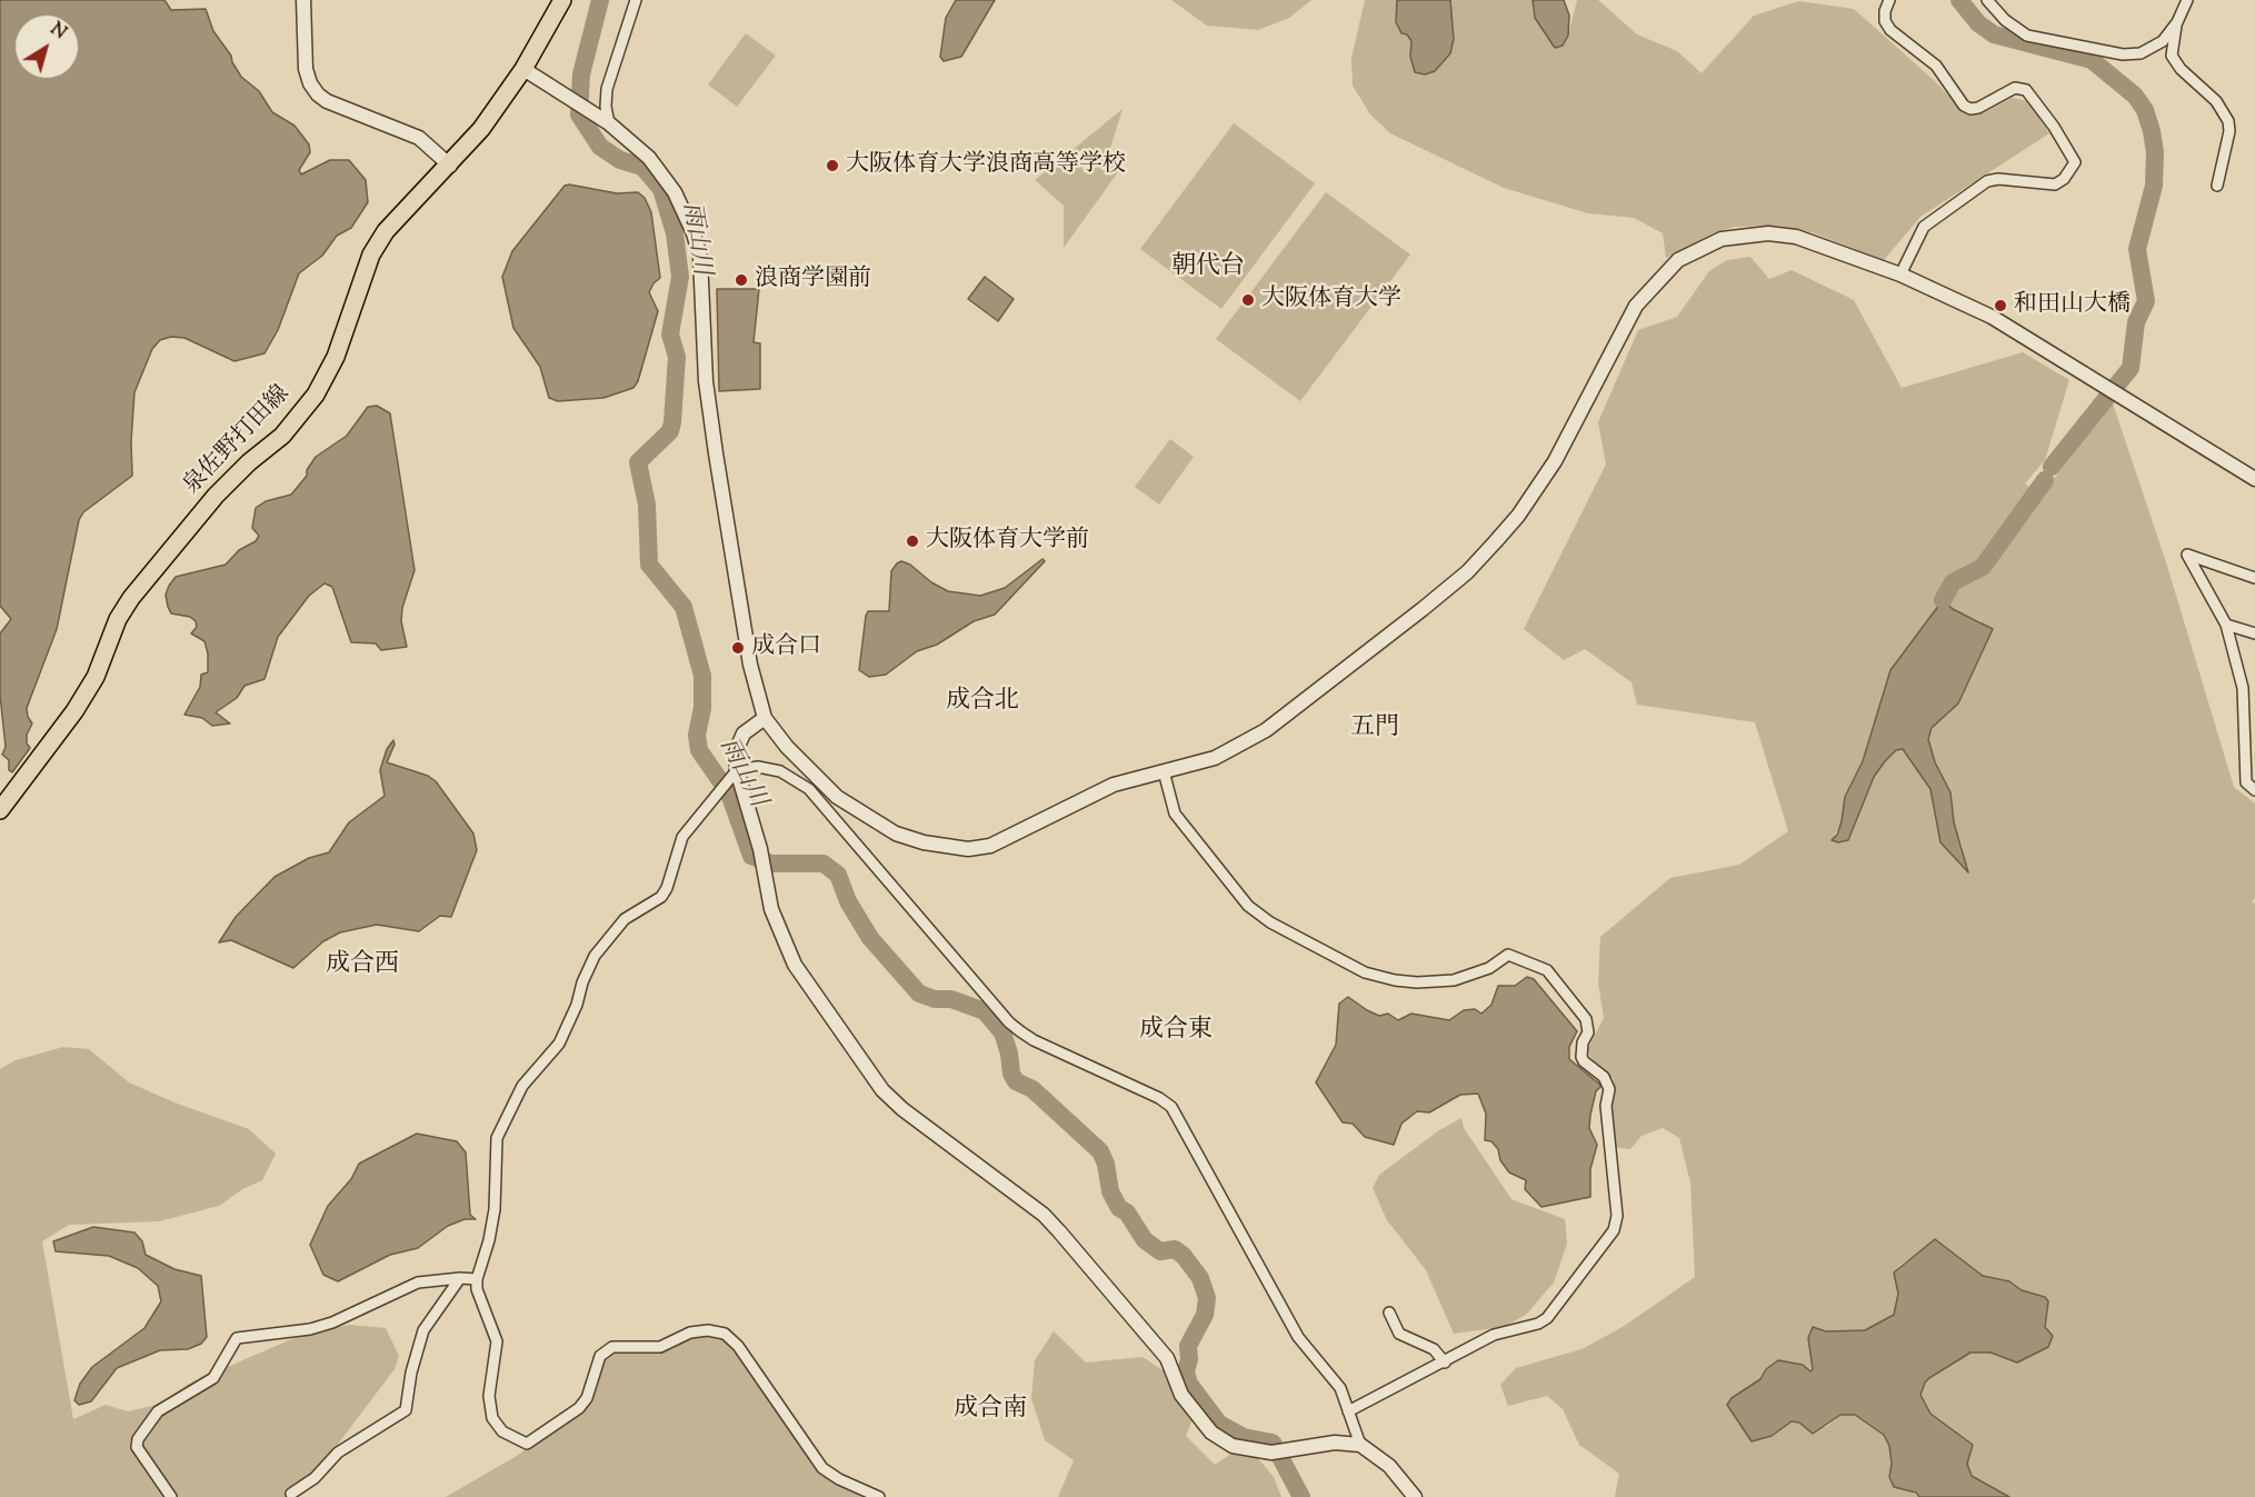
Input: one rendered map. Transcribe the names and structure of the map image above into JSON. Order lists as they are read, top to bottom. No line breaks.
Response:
{"streets":{"main road":["泉佐野打田線"]},"districts":["朝代台","成合北","五門","成合西","成合東","成合南"],"water":["雨山川"],"places":["大阪体育大学浪商高等学校","浪商学園前","大阪体育大学","和田山大橋","大阪体育大学前","成合口"],"north":"top right"}
